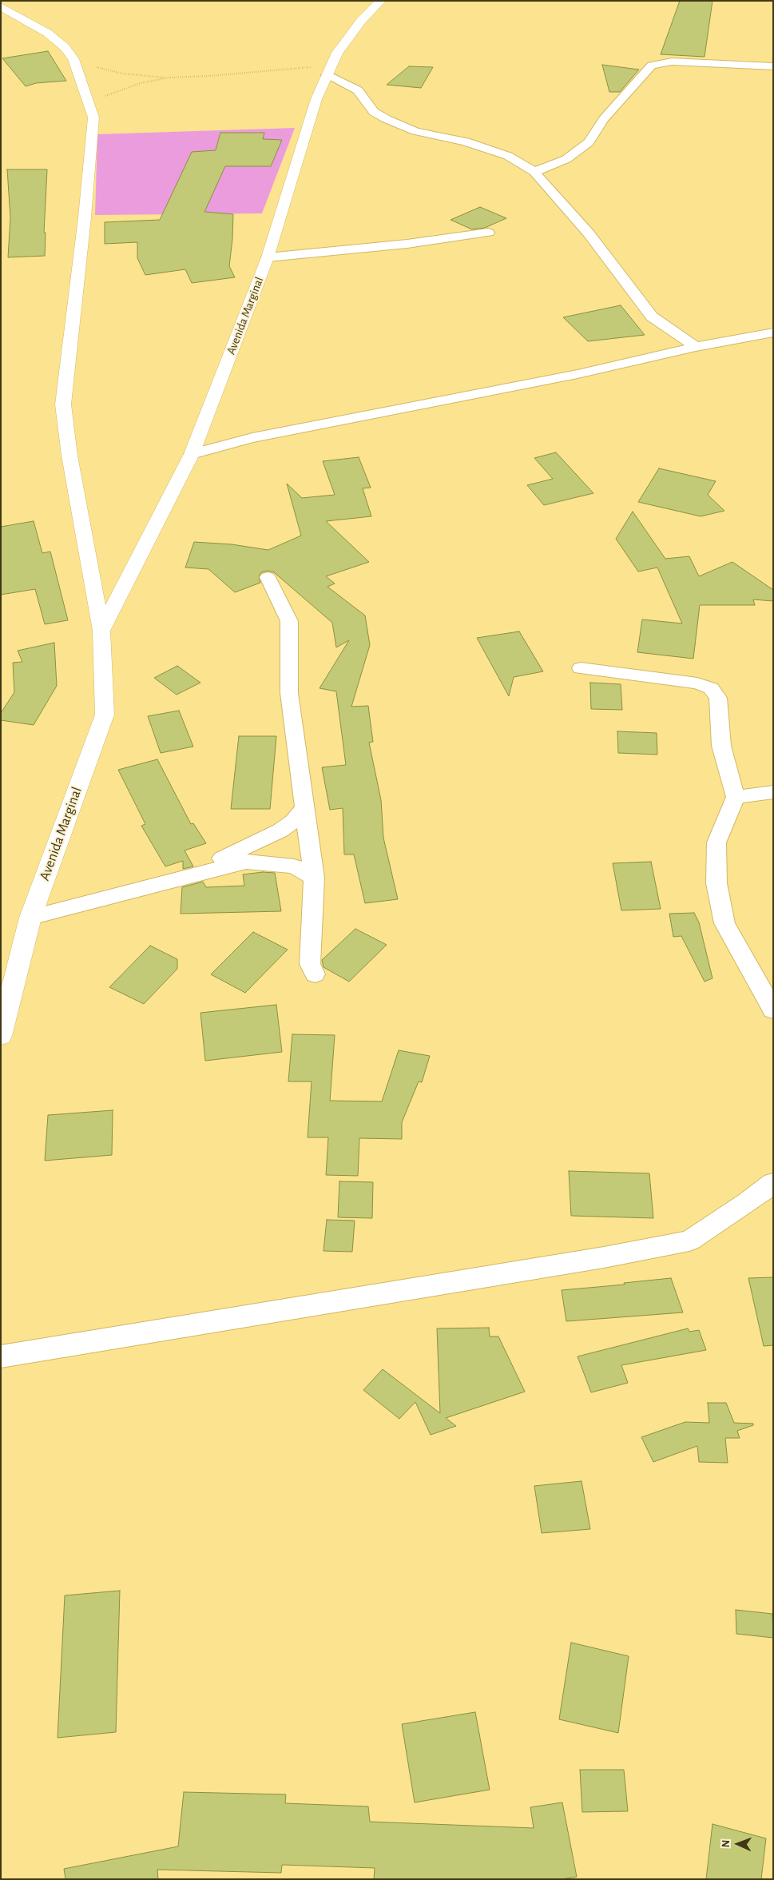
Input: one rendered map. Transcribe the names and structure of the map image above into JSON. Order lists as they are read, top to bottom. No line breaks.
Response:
{"streets":{"street":["Avenida Marginal"]},"north":"left"}
